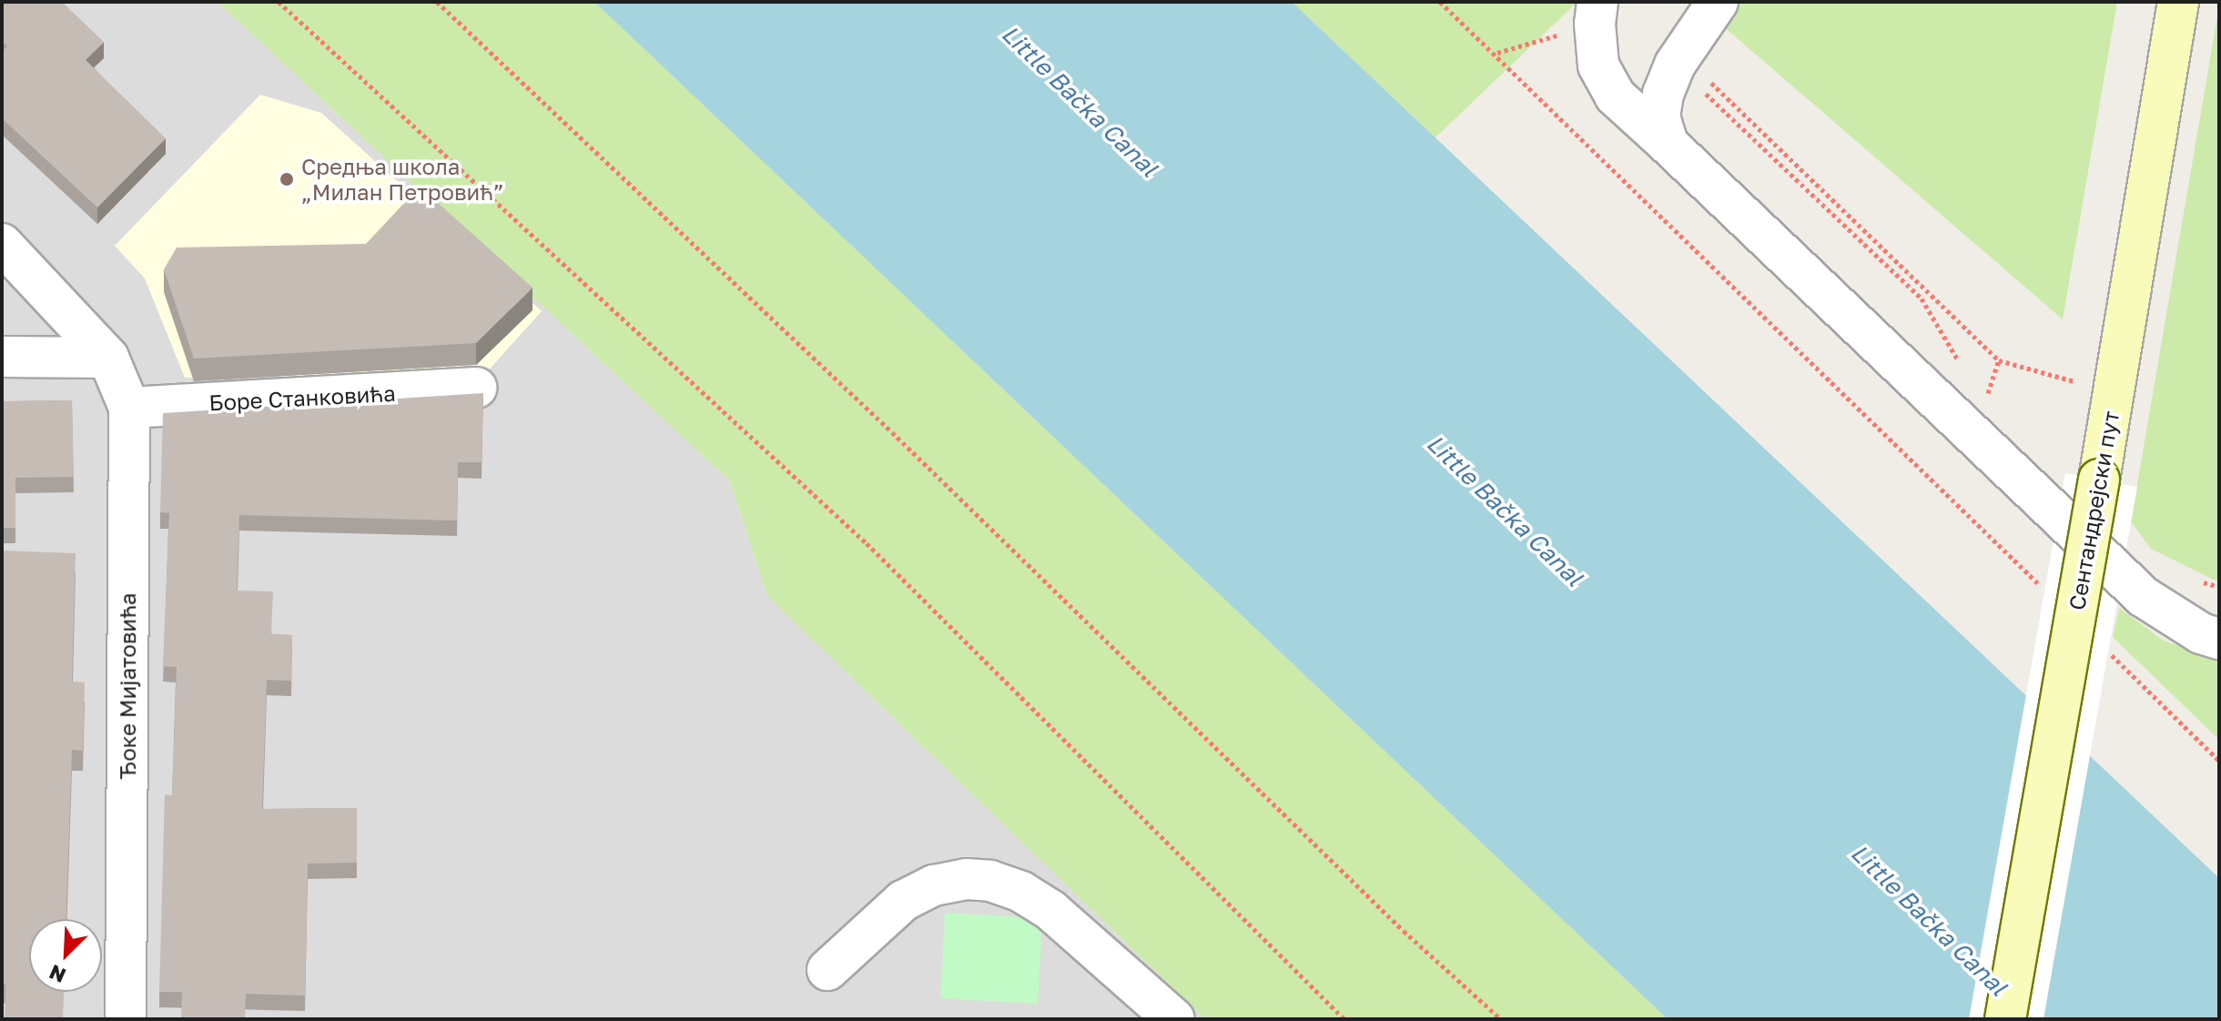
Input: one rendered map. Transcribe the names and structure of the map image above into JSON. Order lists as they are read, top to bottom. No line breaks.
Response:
{"streets":{"main road":["Сентандрејски пут"],"street":["Боре Станковића","Ђоке Мијатовића"]},"crossings":[["Боре Станковића","Ђоке Мијатовића"]],"water":["Little Bačka Canal"],"places":["Средња школа „Милан Петровић”"],"north":"bottom left"}
